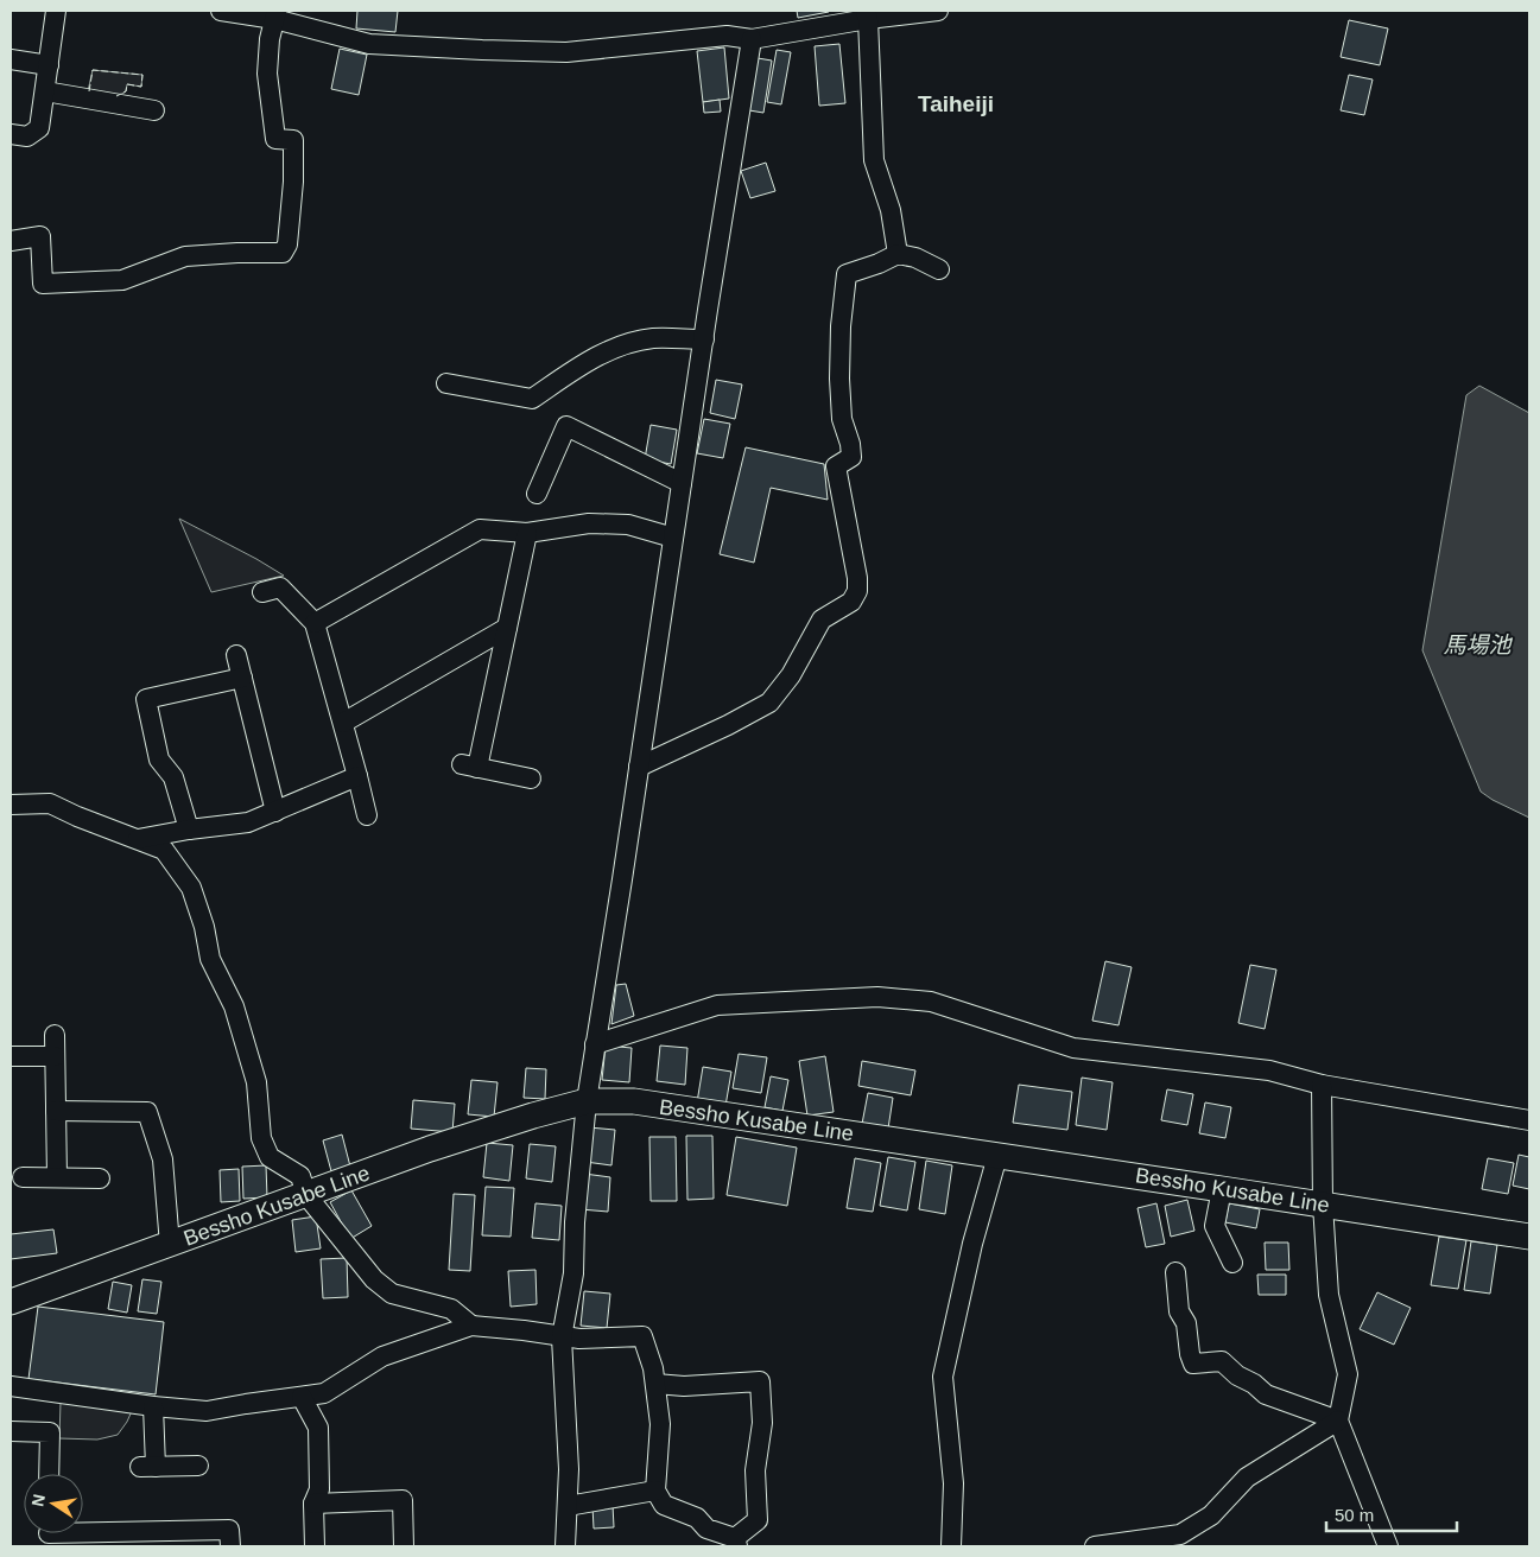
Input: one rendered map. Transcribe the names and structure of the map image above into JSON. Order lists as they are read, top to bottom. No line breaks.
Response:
{"streets":{"main road":["Bessho Kusabe Line"]},"districts":["Taiheiji"],"water":["馬場池"],"scale_bar":"50 m","north":"left"}
